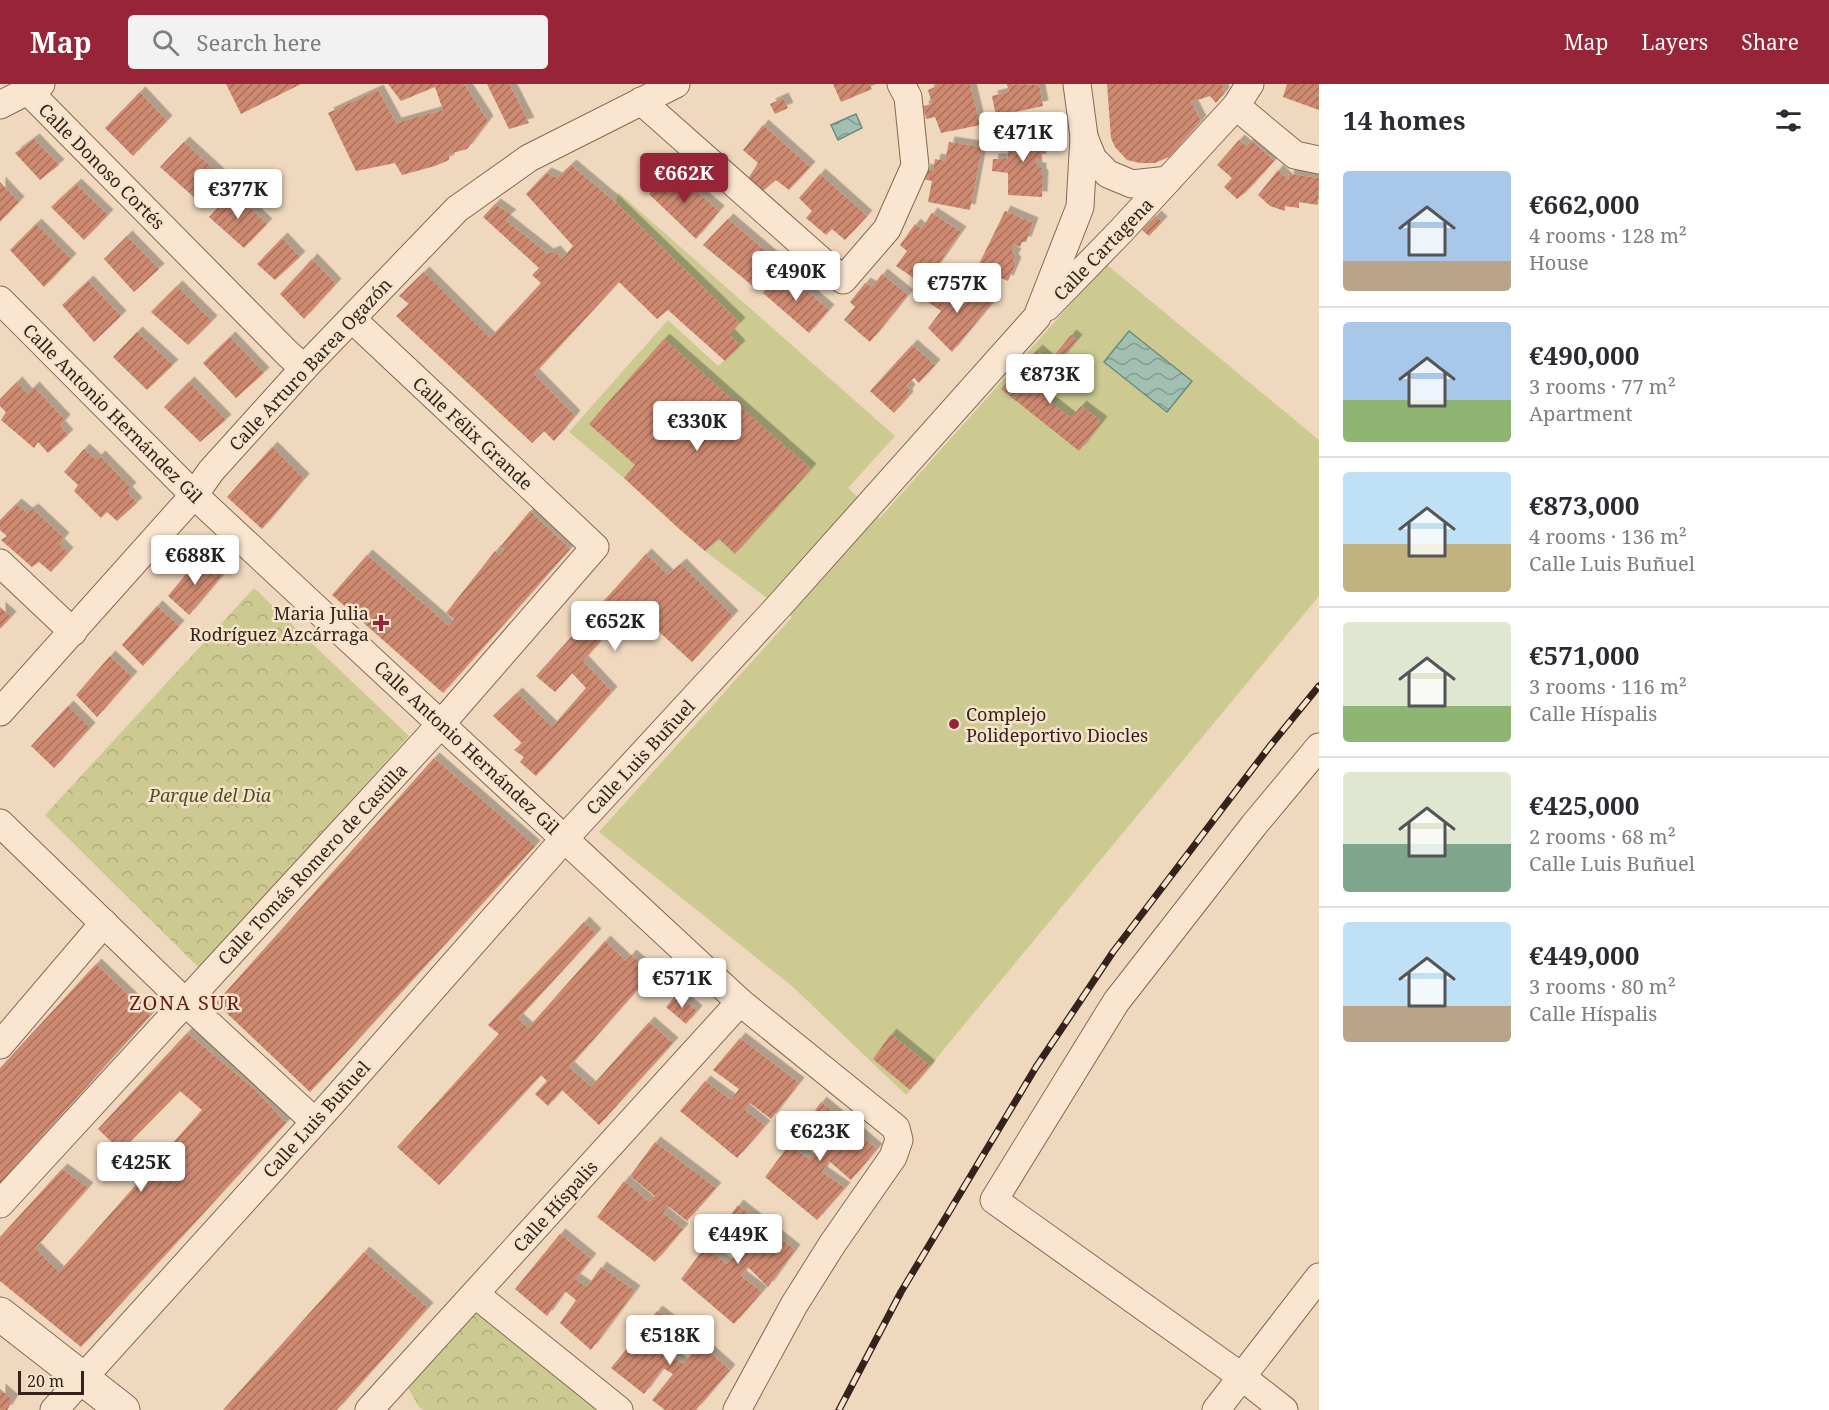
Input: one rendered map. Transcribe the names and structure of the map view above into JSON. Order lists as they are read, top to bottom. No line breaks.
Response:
{"streets":{"street":["Calle Donoso Cortés","Calle Cartagena","Calle Arturo Barea Ogazón","Calle Antonio Hernández Gil","Calle Félix Grande","Calle Luis Buñuel","Calle Tomás Romero de Castilla","Calle Híspalis"]},"crossings":[["Calle Donoso Cortés","Calle Arturo Barea Ogazón"],["Calle Cartagena","Calle Luis Buñuel"],["Calle Arturo Barea Ogazón","Calle Antonio Hernández Gil"],["Calle Arturo Barea Ogazón","Calle Félix Grande"],["Calle Antonio Hernández Gil","Calle Luis Buñuel"],["Calle Antonio Hernández Gil","Calle Tomás Romero de Castilla"],["Calle Antonio Hernández Gil","Calle Híspalis"],["Calle Félix Grande","Calle Tomás Romero de Castilla"]],"districts":["ZONA SUR"],"parks":["Parque del Dia"],"places":{"health":["Maria Julia Rodríguez Azcárraga"],"other":["Complejo Polideportivo Diocles"]},"scale_bar":"20 m","page":{"header":"Map","search":"Search here","nav":["Map","Layers","Share"],"heading":"14 homes","price":["€471K","€662K","€377K","€490K","€757K","€873K","€330K","€688K","€652K","€571K","€623K","€425K","€449K","€518K"],"list":[{"name":"€662,000","note":"4 rooms · 128 m² · House"},{"name":"€490,000","note":"3 rooms · 77 m² · Apartment"},{"name":"€873,000","note":"4 rooms · 136 m² · Calle Luis Buñuel"},{"name":"€571,000","note":"3 rooms · 116 m² · Calle Híspalis"},{"name":"€425,000","note":"2 rooms · 68 m² · Calle Luis Buñuel"},{"name":"€449,000","note":"3 rooms · 80 m² · Calle Híspalis"}],"scale":"20 m"}}
